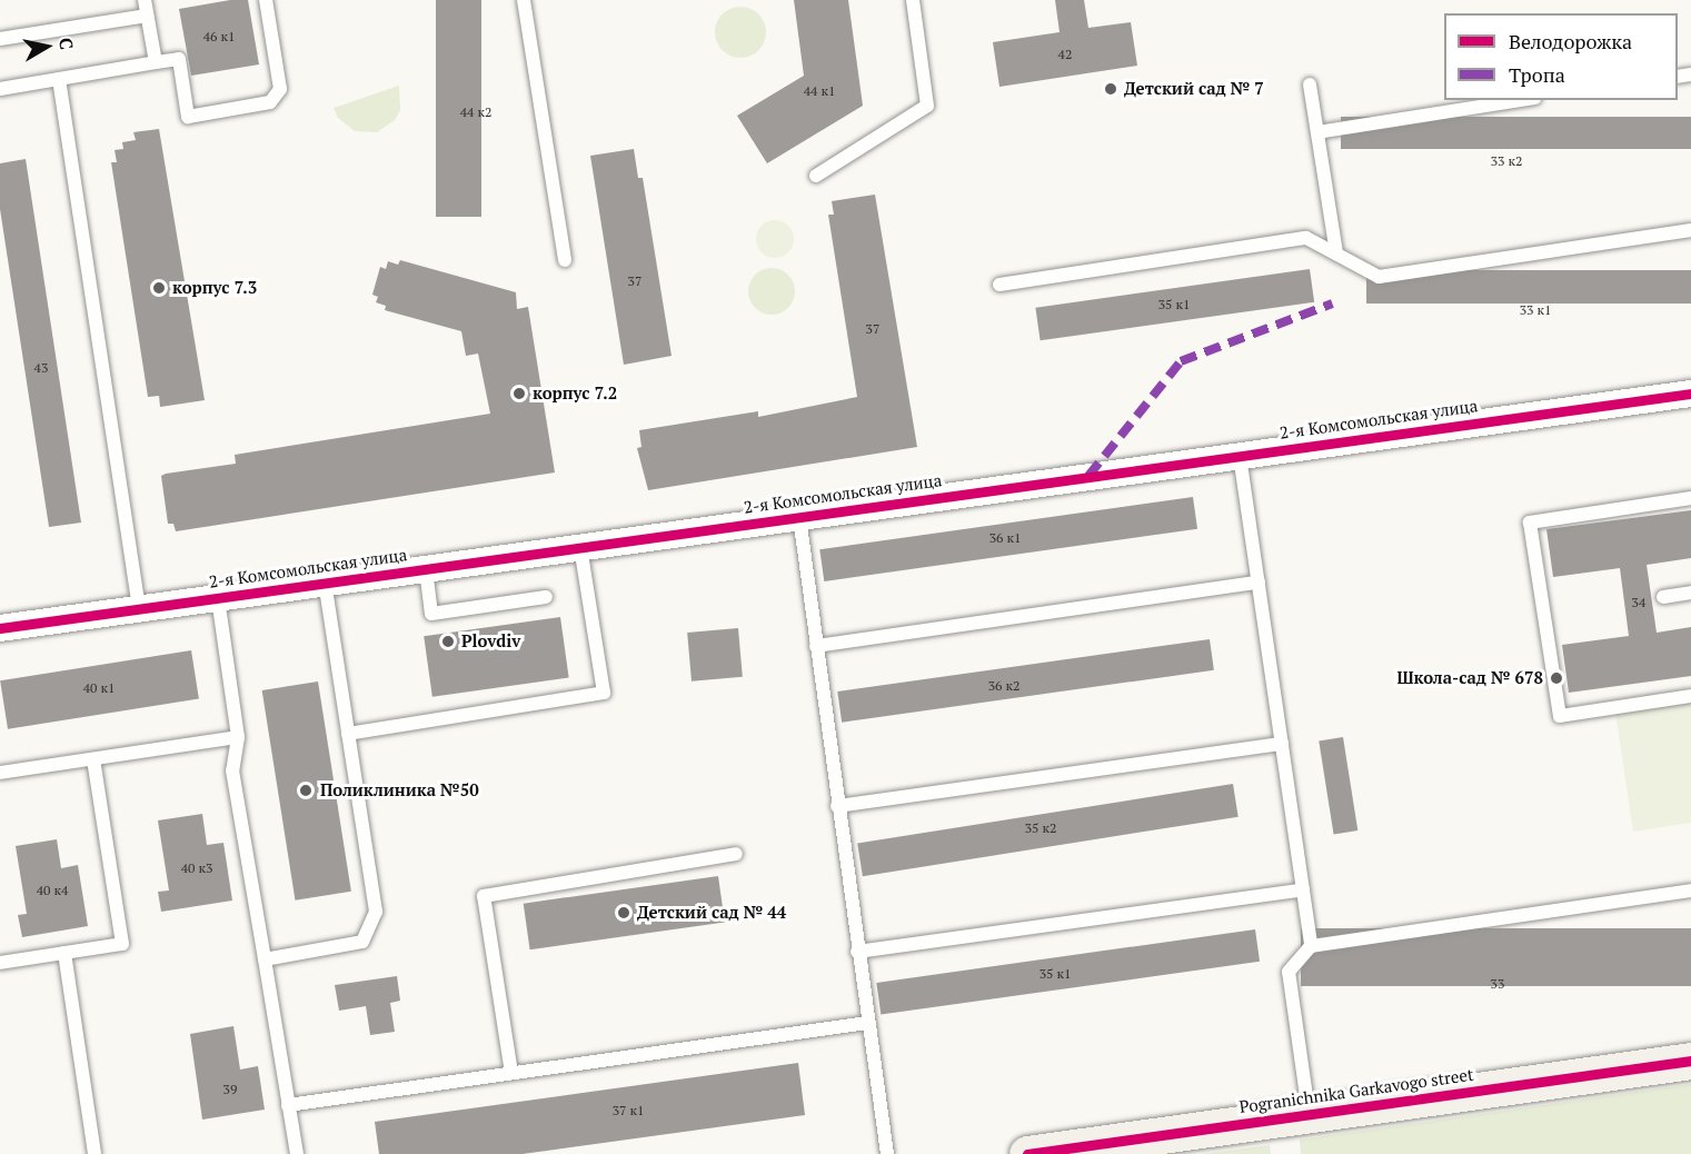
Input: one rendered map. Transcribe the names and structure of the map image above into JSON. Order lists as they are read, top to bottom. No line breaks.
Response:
{"streets":{"street":["2-я Комсомольская улица","Pogranichnika Garkavogo street"]},"places":["Детский сад № 7","корпус 7.3","корпус 7.2","Plovdiv","Школа-сад № 678","Поликлиника №50","Детский сад № 44"],"house_numbers":["46 к1","42","44 к1","44 к2","33 к2","37","35 к1","33 к1","37","43","36 к1","34","36 к2","40 к1","35 к2","40 к3","40 к4","35 к1","33","39","37 к1"],"legend":["Велодорожка","Тропа"],"north":"right"}
